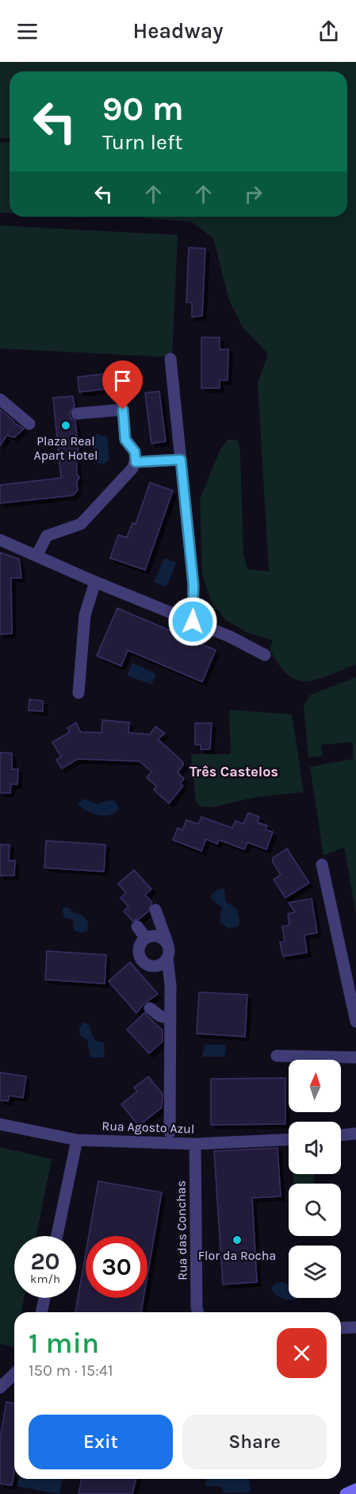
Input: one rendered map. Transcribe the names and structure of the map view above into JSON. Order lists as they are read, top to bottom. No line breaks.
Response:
{"streets":{"street":["Rua Agosto Azul","Rua das Conchas"]},"crossings":[["Rua Agosto Azul","Rua das Conchas"]],"districts":["Três Castelos"],"places":["Plaza Real Apart Hotel","Flor da Rocha"],"north":"top","page":{"header":"Headway","turn":["90 m","Turn left"],"speed":"20 km/h","limit":"30","heading":["1 min","150 m · 15:41"],"buttons":["Exit","Share"]}}
